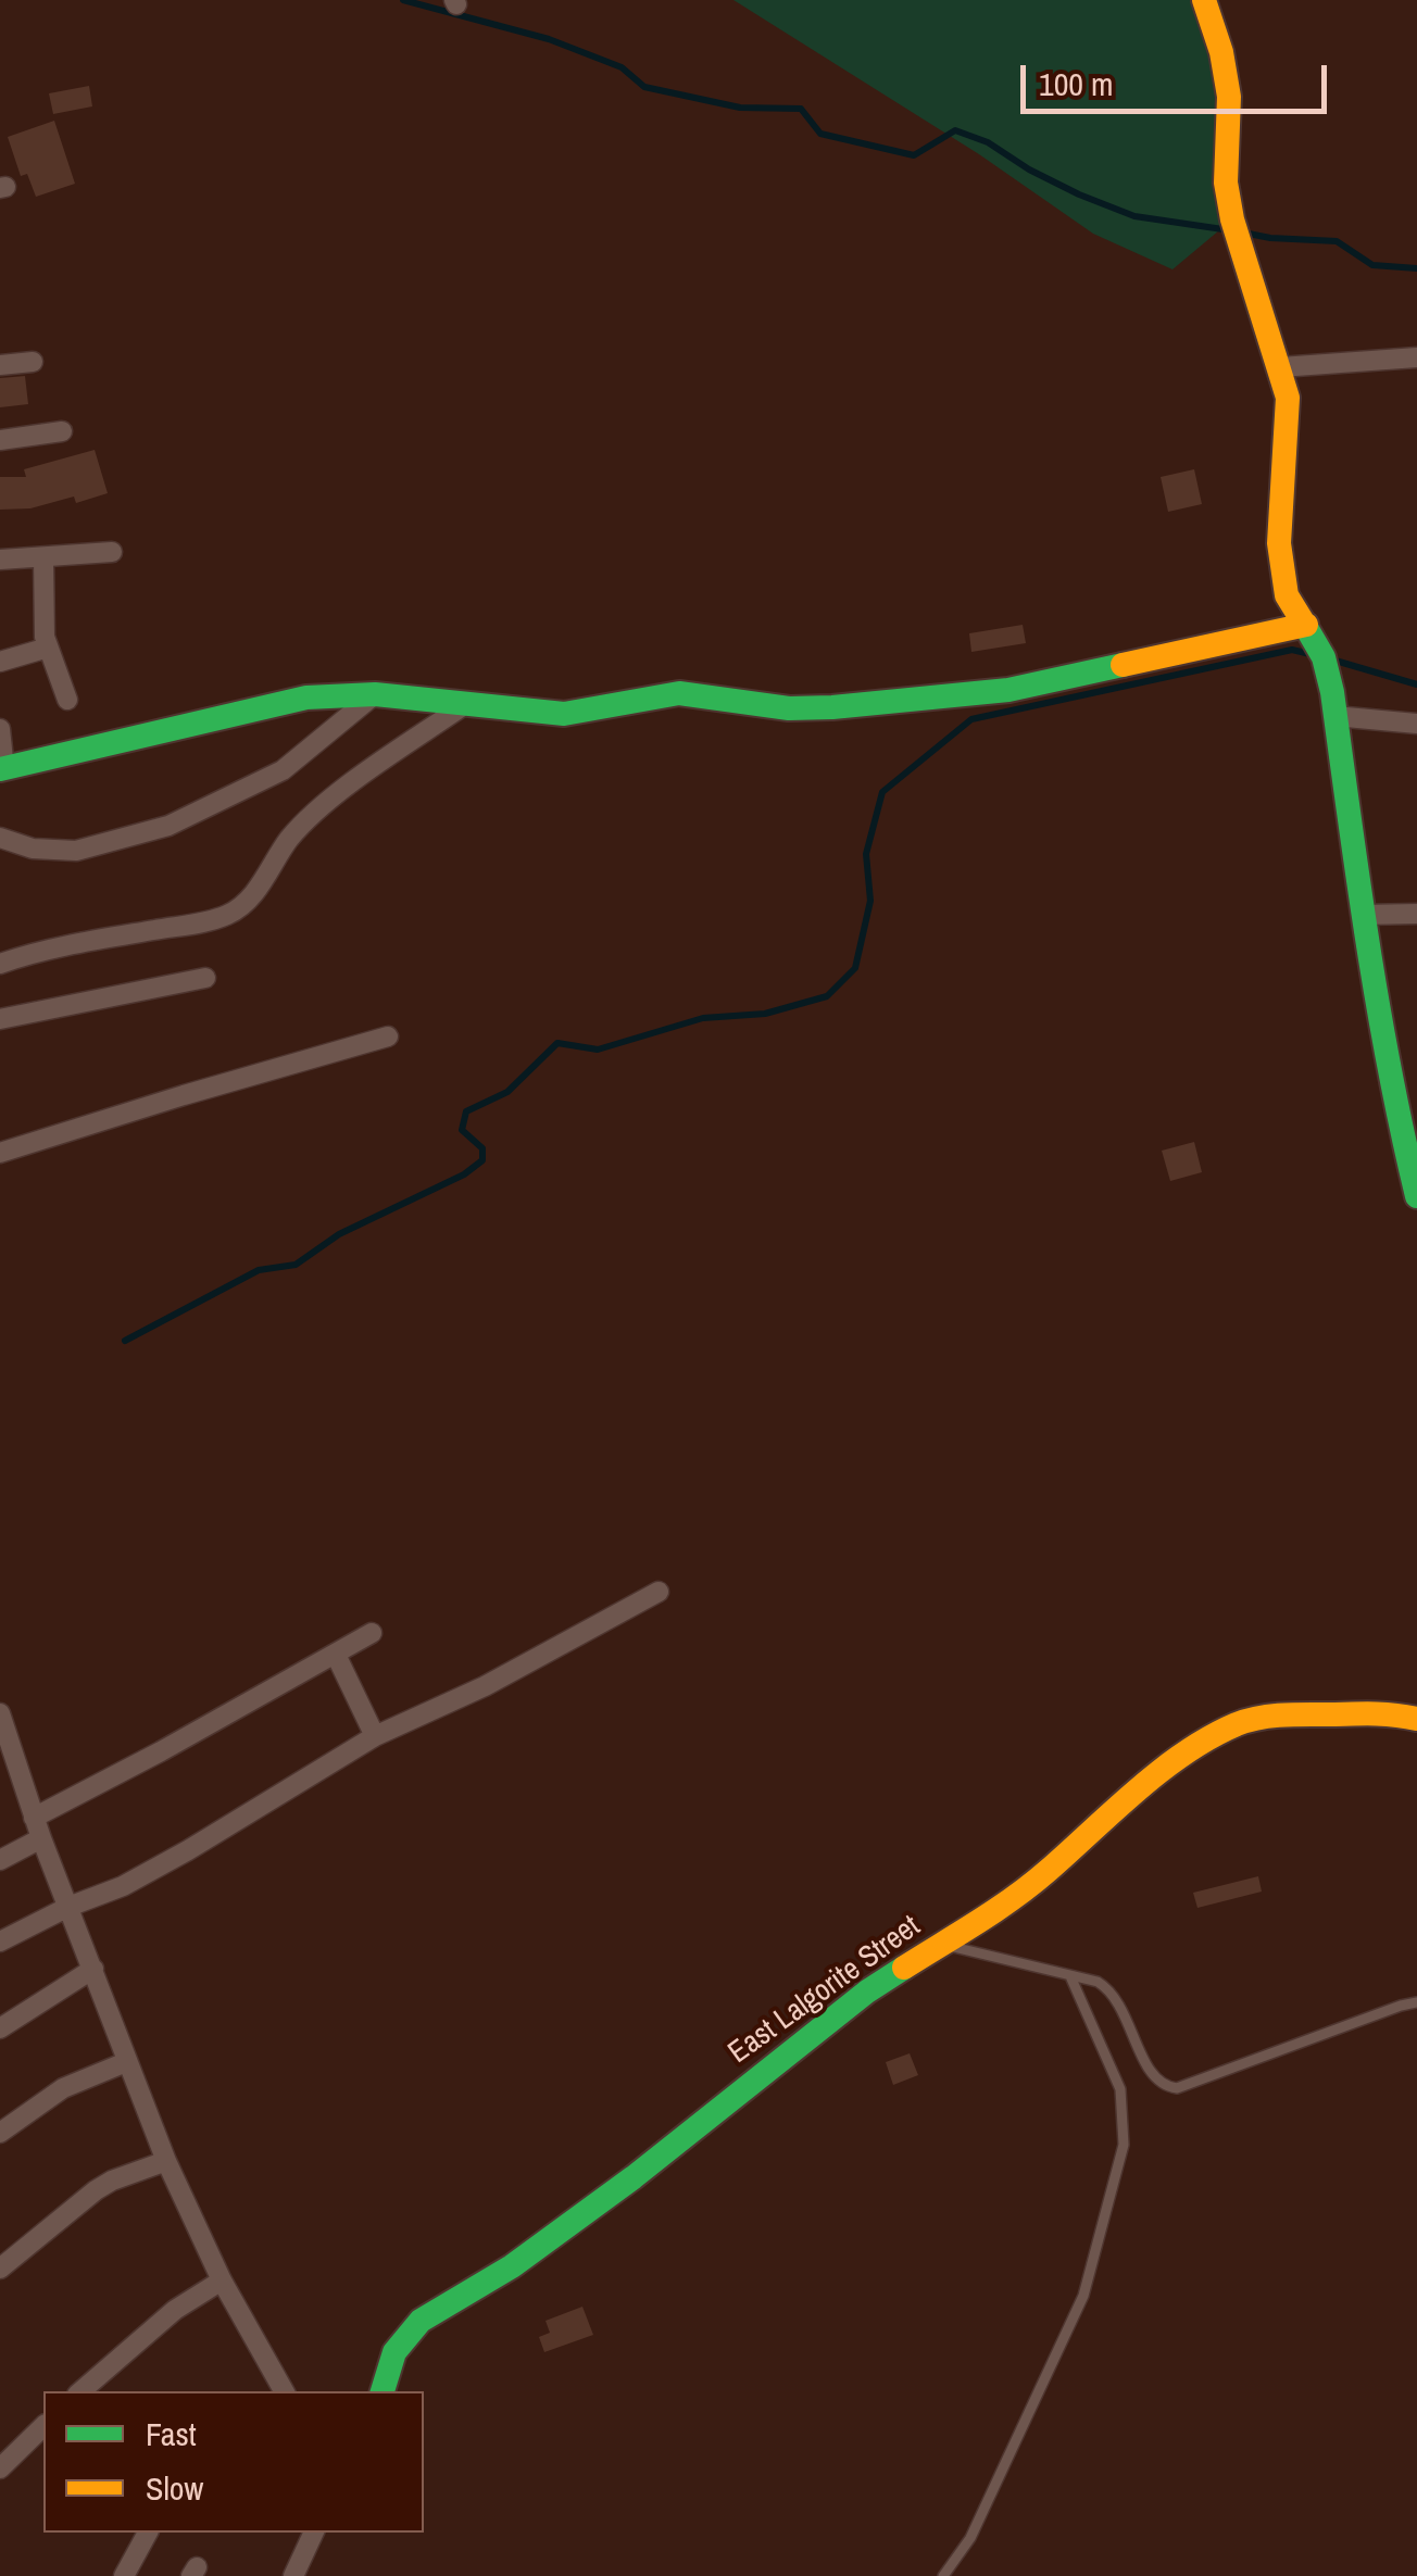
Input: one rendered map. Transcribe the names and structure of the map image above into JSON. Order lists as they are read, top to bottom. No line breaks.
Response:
{"streets":{"street":["East Lalgorite Street"]},"legend":["Fast","Slow"],"scale_bar":"100 m"}
